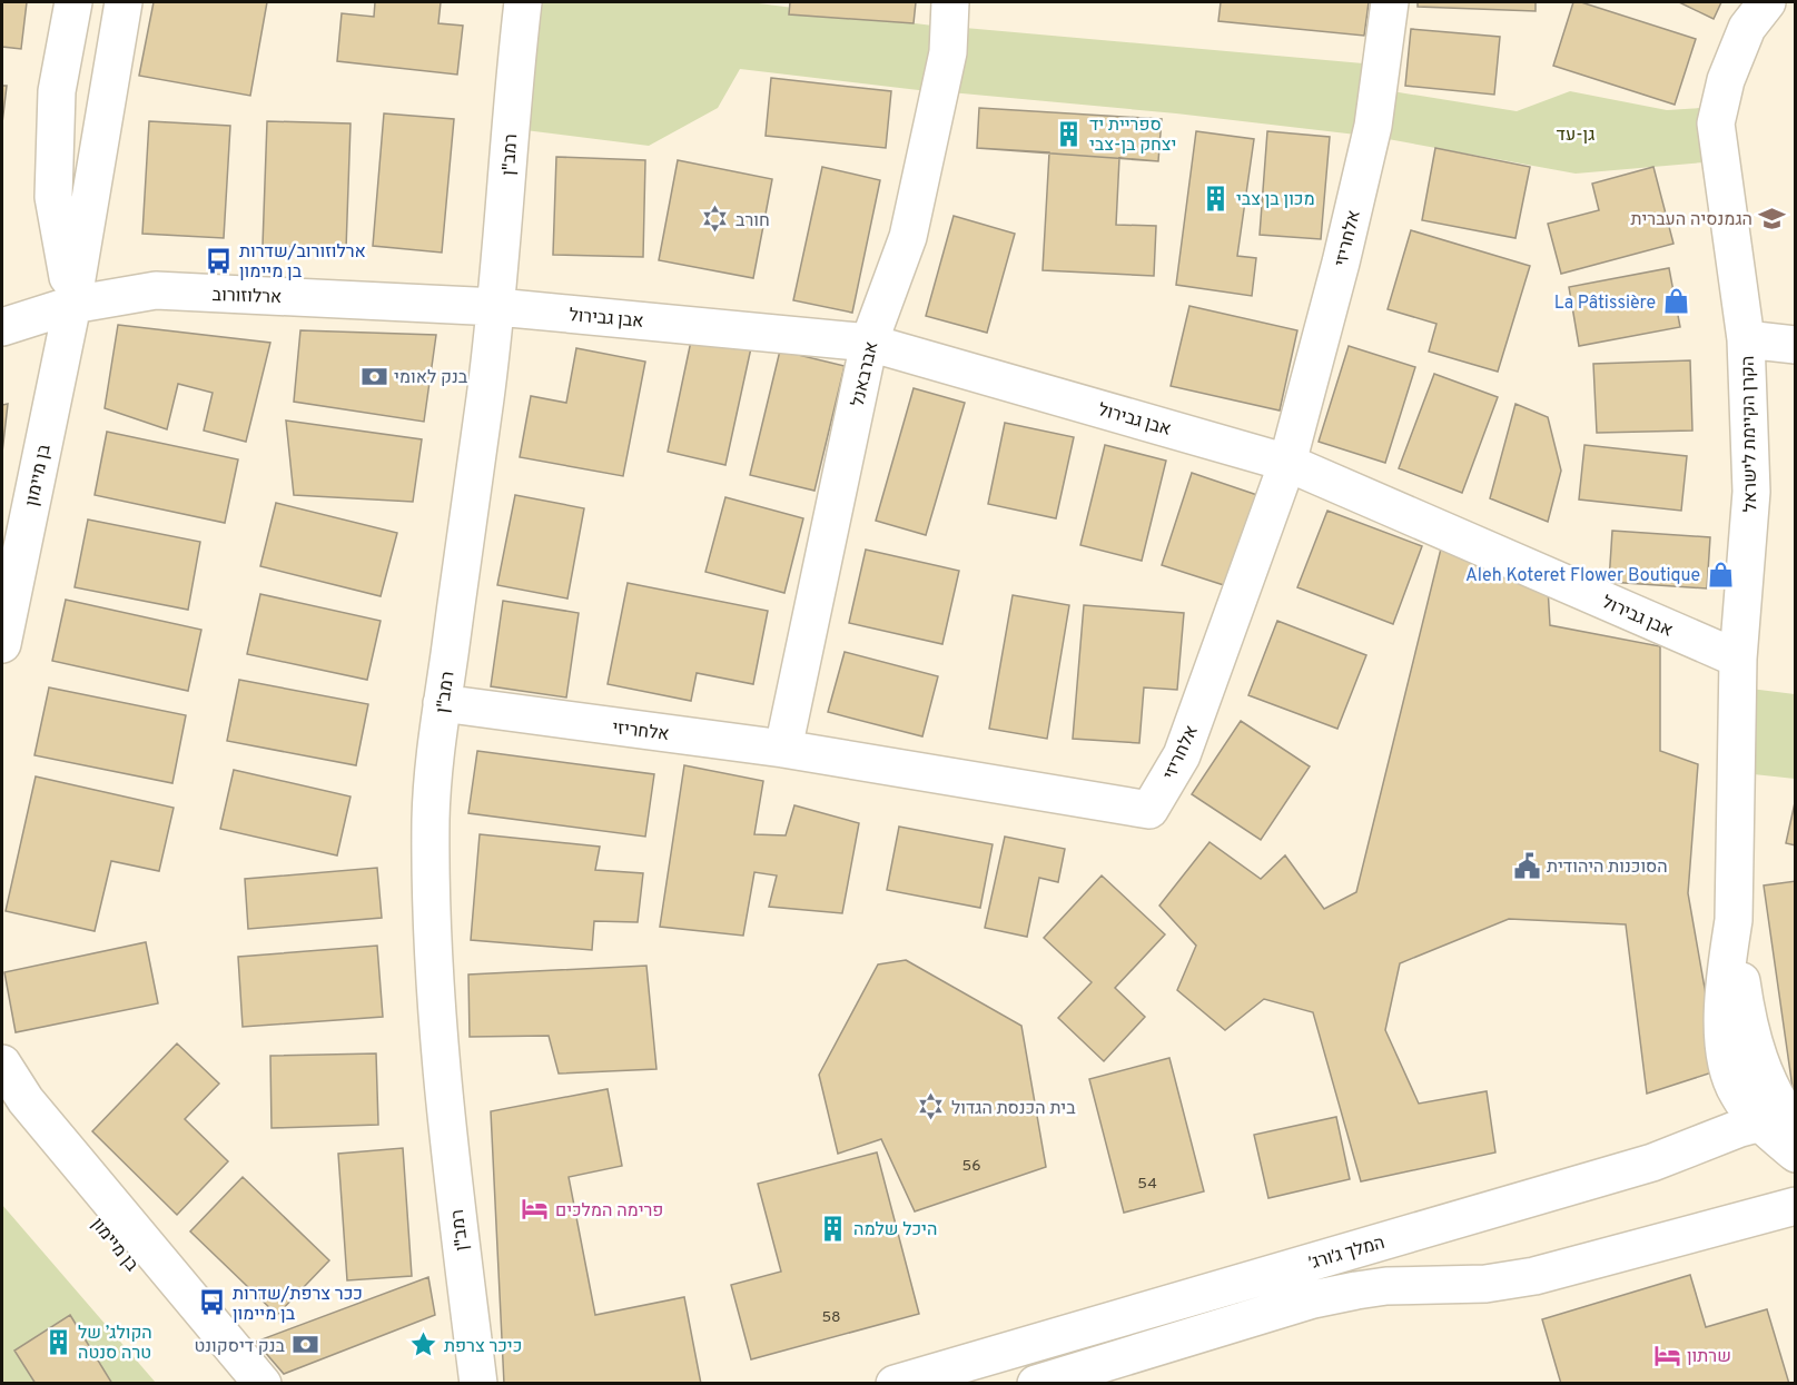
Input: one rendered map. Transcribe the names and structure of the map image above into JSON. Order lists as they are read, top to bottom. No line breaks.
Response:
{"streets":{"street":["רמב\"ן","אלחריזי","ארלוזורוב","אבן גבירול","אברבאנל","הקרן הקיימת לישראל","בן מיימון","המלך ג׳ורג׳"]},"crossings":[["רמב\"ן","אלחריזי"],["רמב\"ן","ארלוזורוב"],["רמב\"ן","אבן גבירול"],["אלחריזי","אבן גבירול"],["אלחריזי","אברבאנל"],["ארלוזורוב","אבן גבירול"],["ארלוזורוב","בן מיימון"],["אבן גבירול","אברבאנל"],["אבן גבירול","הקרן הקיימת לישראל"],["הקרן הקיימת לישראל","המלך ג׳ורג׳"]],"parks":["גן-עד"],"places":{"building":["ספריית יד יצחק בן-צבי","מכון בן צבי","היכל שלמה","הקולג’ של טרה סנטה"],"school or university":["הגמנסיה העברית"],"synagogue":["חורב","בית הכנסת הגדול"],"bus stop":["ארלוזורוב/שדרות בן מיימון","ככר צרפת/שדרות בן מיימון"],"shop":["La Pâtissière","Aleh Koteret Flower Boutique"],"bank":["בנק לאומי","בנק דיסקונט"],"public building":["הסוכנות היהודית"],"hotel":["פרימה המלכים","שרתון"],"place":["כיכר צרפת"]},"house_numbers":["56","54","58"]}
